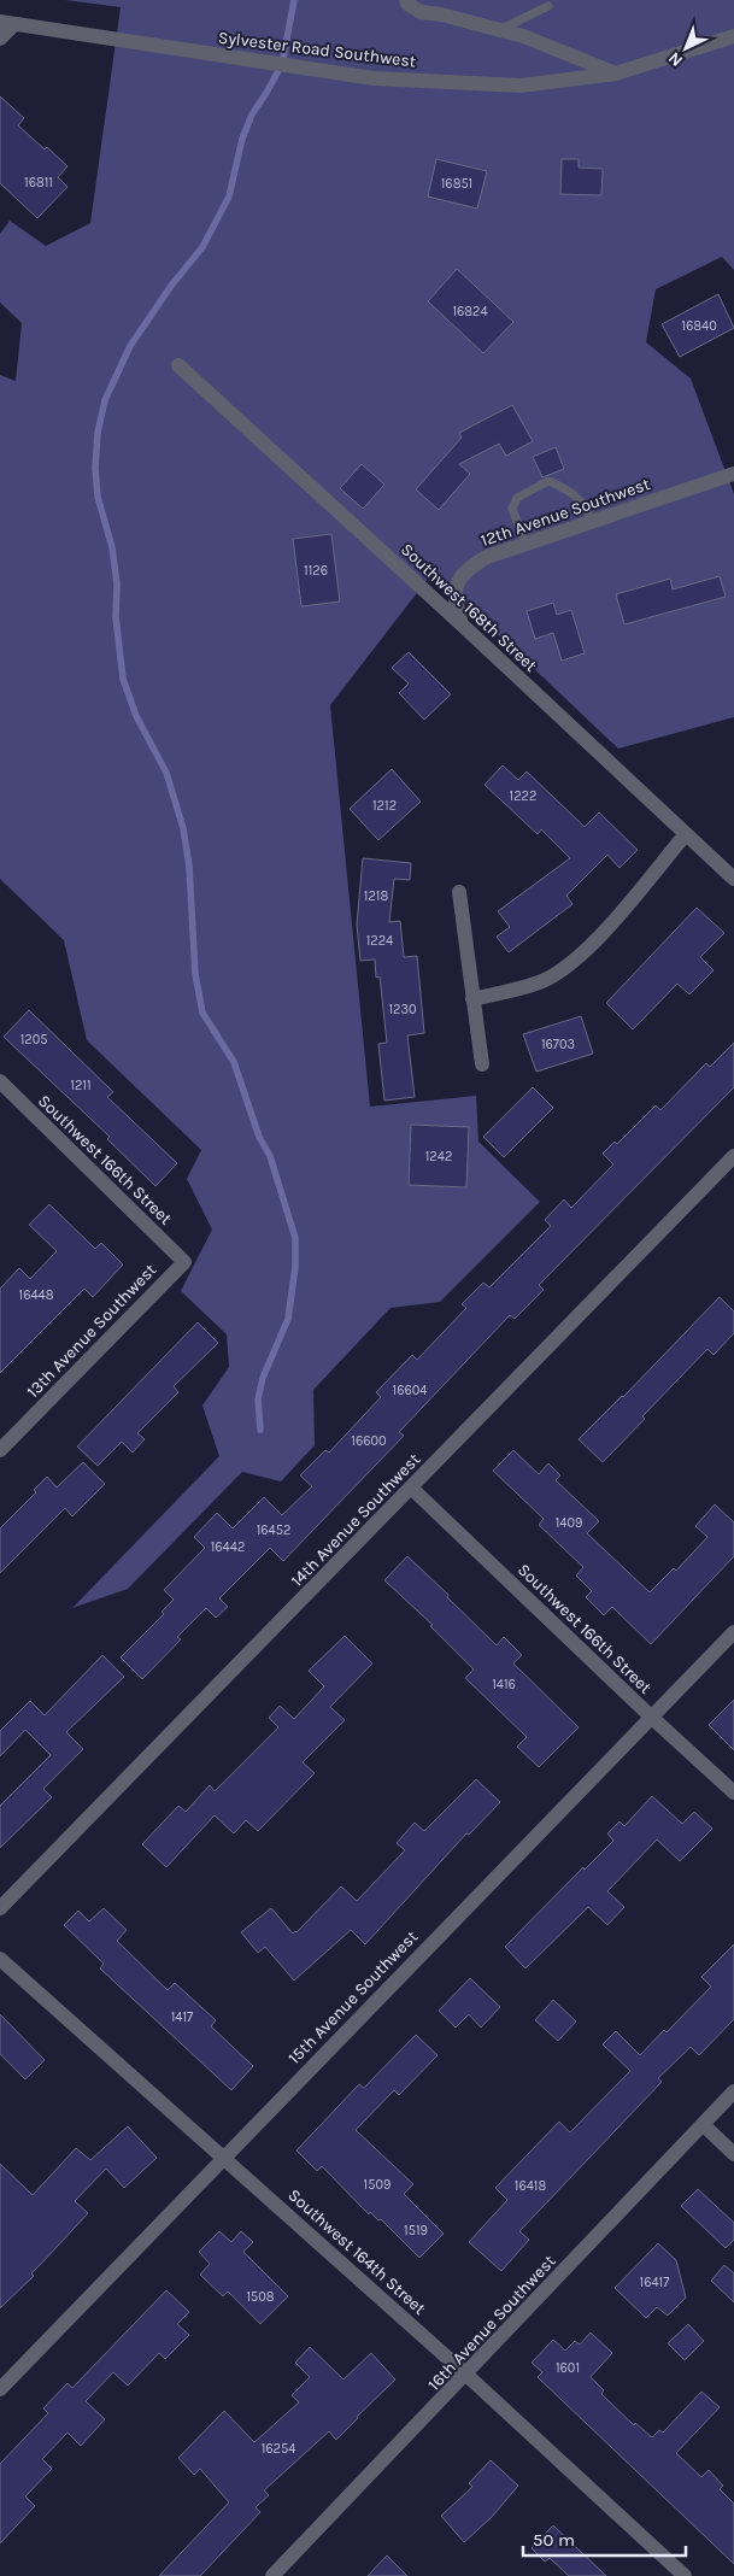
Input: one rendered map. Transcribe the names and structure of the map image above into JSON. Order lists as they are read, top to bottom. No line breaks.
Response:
{"streets":{"street":["Sylvester Road Southwest","12th Avenue Southwest","Southwest 168th Street","Southwest 166th Street","13th Avenue Southwest","14th Avenue Southwest","15th Avenue Southwest","Southwest 164th Street","16th Avenue Southwest"]},"crossings":[["12th Avenue Southwest","Southwest 168th Street"],["Southwest 166th Street","13th Avenue Southwest"],["Southwest 166th Street","14th Avenue Southwest"],["Southwest 166th Street","15th Avenue Southwest"],["15th Avenue Southwest","Southwest 164th Street"],["Southwest 164th Street","16th Avenue Southwest"]],"house_numbers":["16811","16851","16824","16840","1126","1222","1212","1218","1224","1230","1205","16703","1211","1242","16448","16604","16600","1409","16452","16442","1416","1417","1509","16418","1519","16417","1508","1601","16254"],"scale_bar":"50 m","north":"bottom left"}
